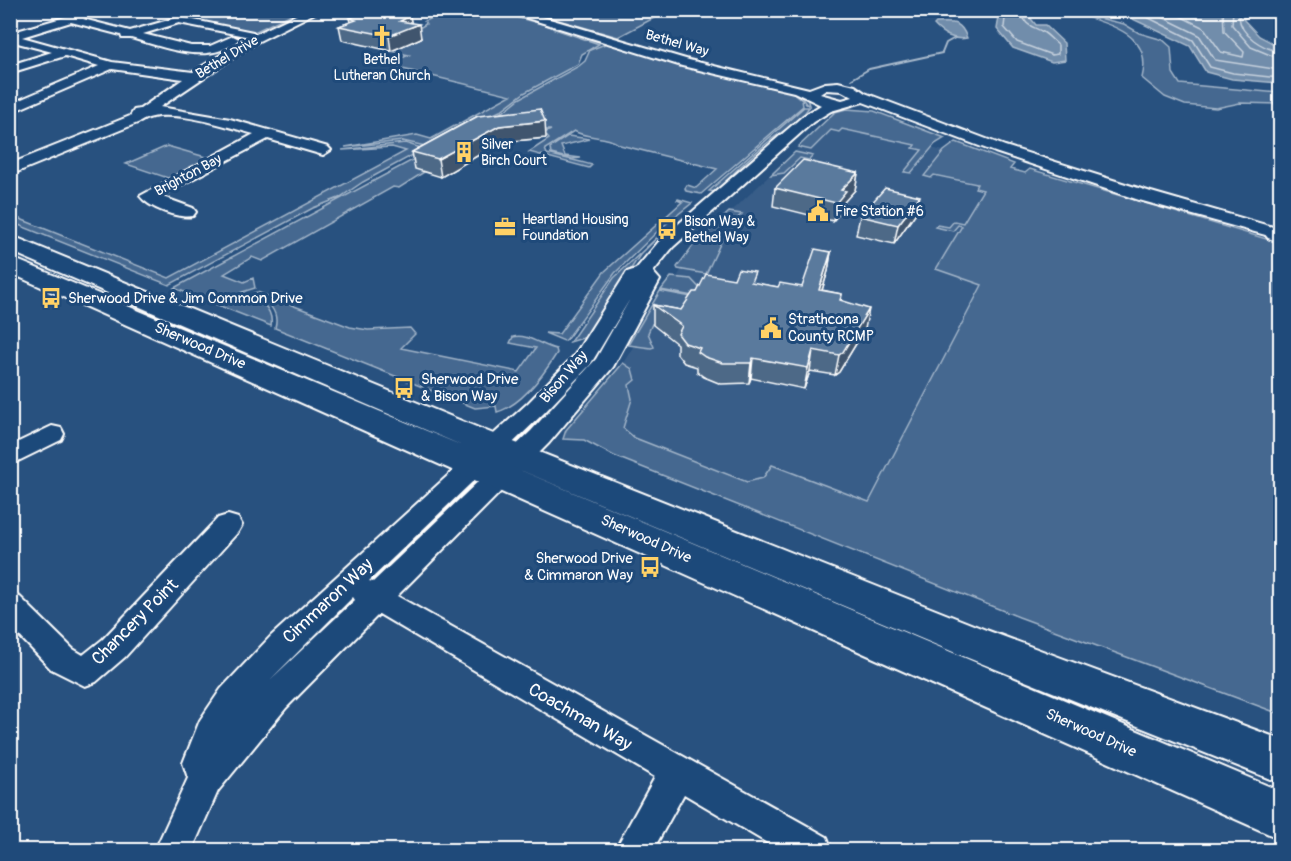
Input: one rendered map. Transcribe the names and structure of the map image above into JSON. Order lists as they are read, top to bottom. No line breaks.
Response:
{"streets":{"main road":["Sherwood Drive"],"street":["Bethel Way","Bethel Drive","Brighton Bay","Bison Way","Cimmaron Way","Chancery Point","Coachman Way"]},"crossings":[["Bethel Way","Bison Way"],["Sherwood Drive","Bison Way"],["Sherwood Drive","Cimmaron Way"],["Bison Way","Cimmaron Way"],["Cimmaron Way","Coachman Way"]],"places":{"church":["Bethel Lutheran Church"],"building":["Silver Birch Court"],"public building":["Fire Station #6","Strathcona County RCMP"],"office":["Heartland Housing Foundation"],"bus stop":["Bison Way & Bethel Way","Sherwood Drive & Jim Common Drive","Sherwood Drive & Bison Way","Sherwood Drive & Cimmaron Way"]}}
